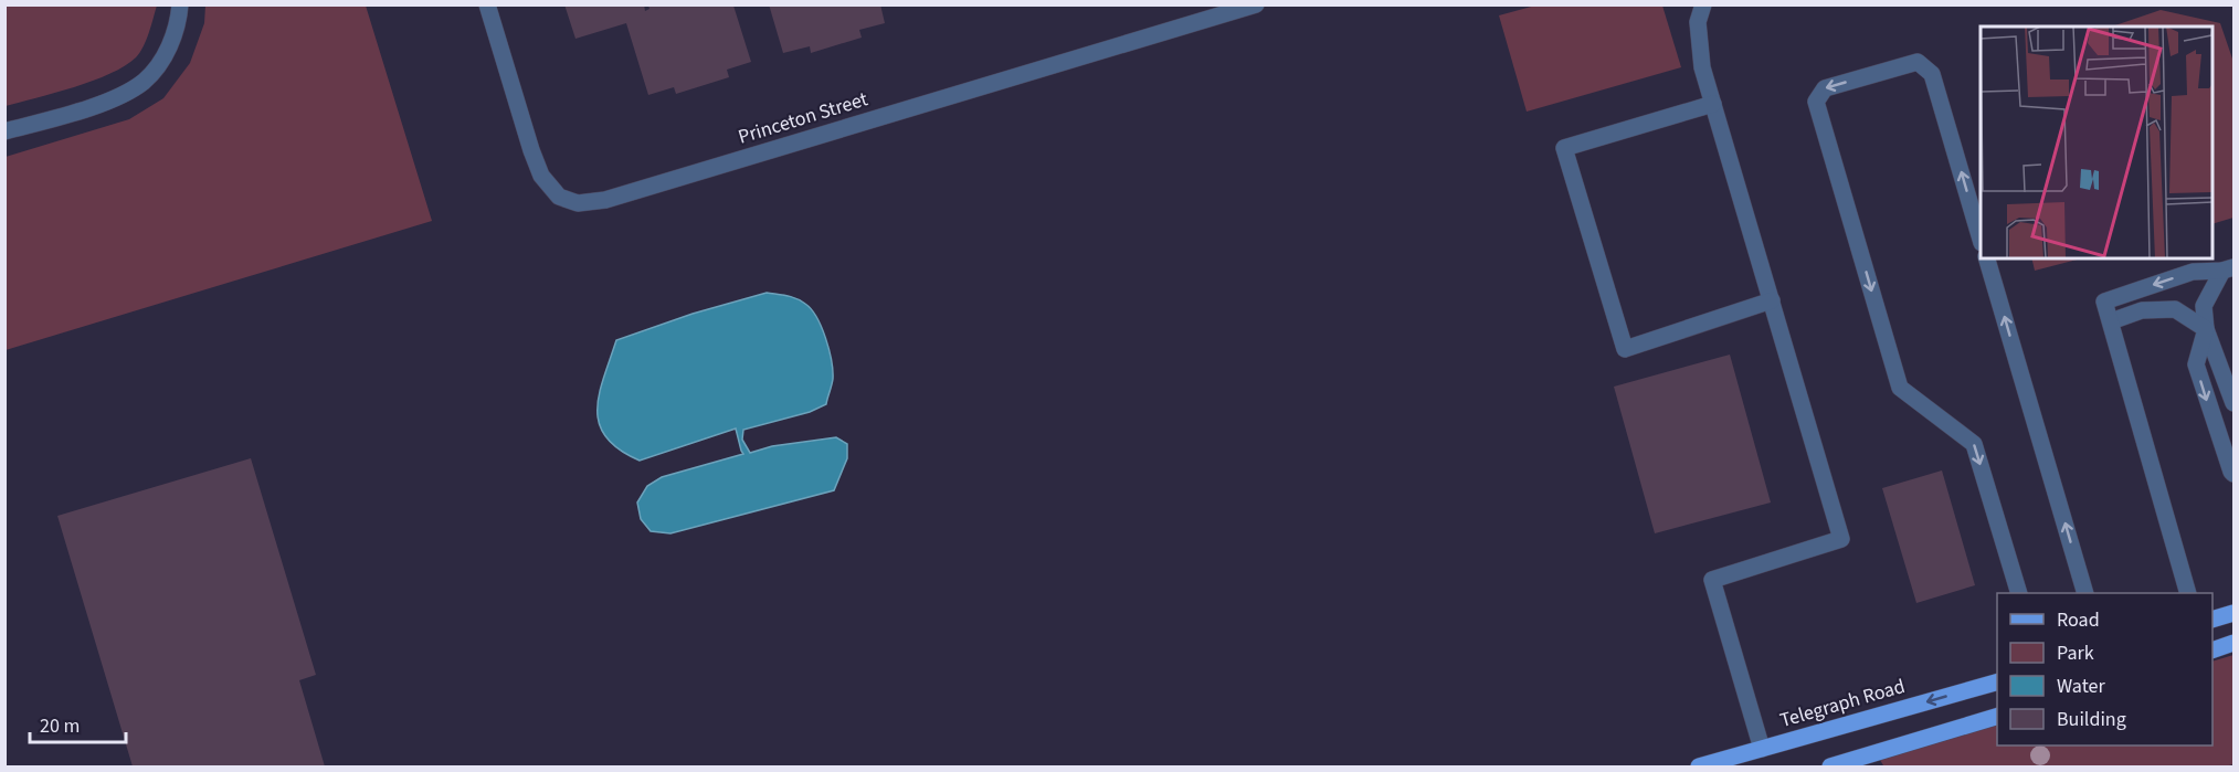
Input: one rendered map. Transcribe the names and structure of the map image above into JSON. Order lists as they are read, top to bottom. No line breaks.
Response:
{"streets":{"main road":["Telegraph Road"],"street":["Princeton Street"]},"legend":["Road","Park","Water","Building"],"scale_bar":"20 m"}
